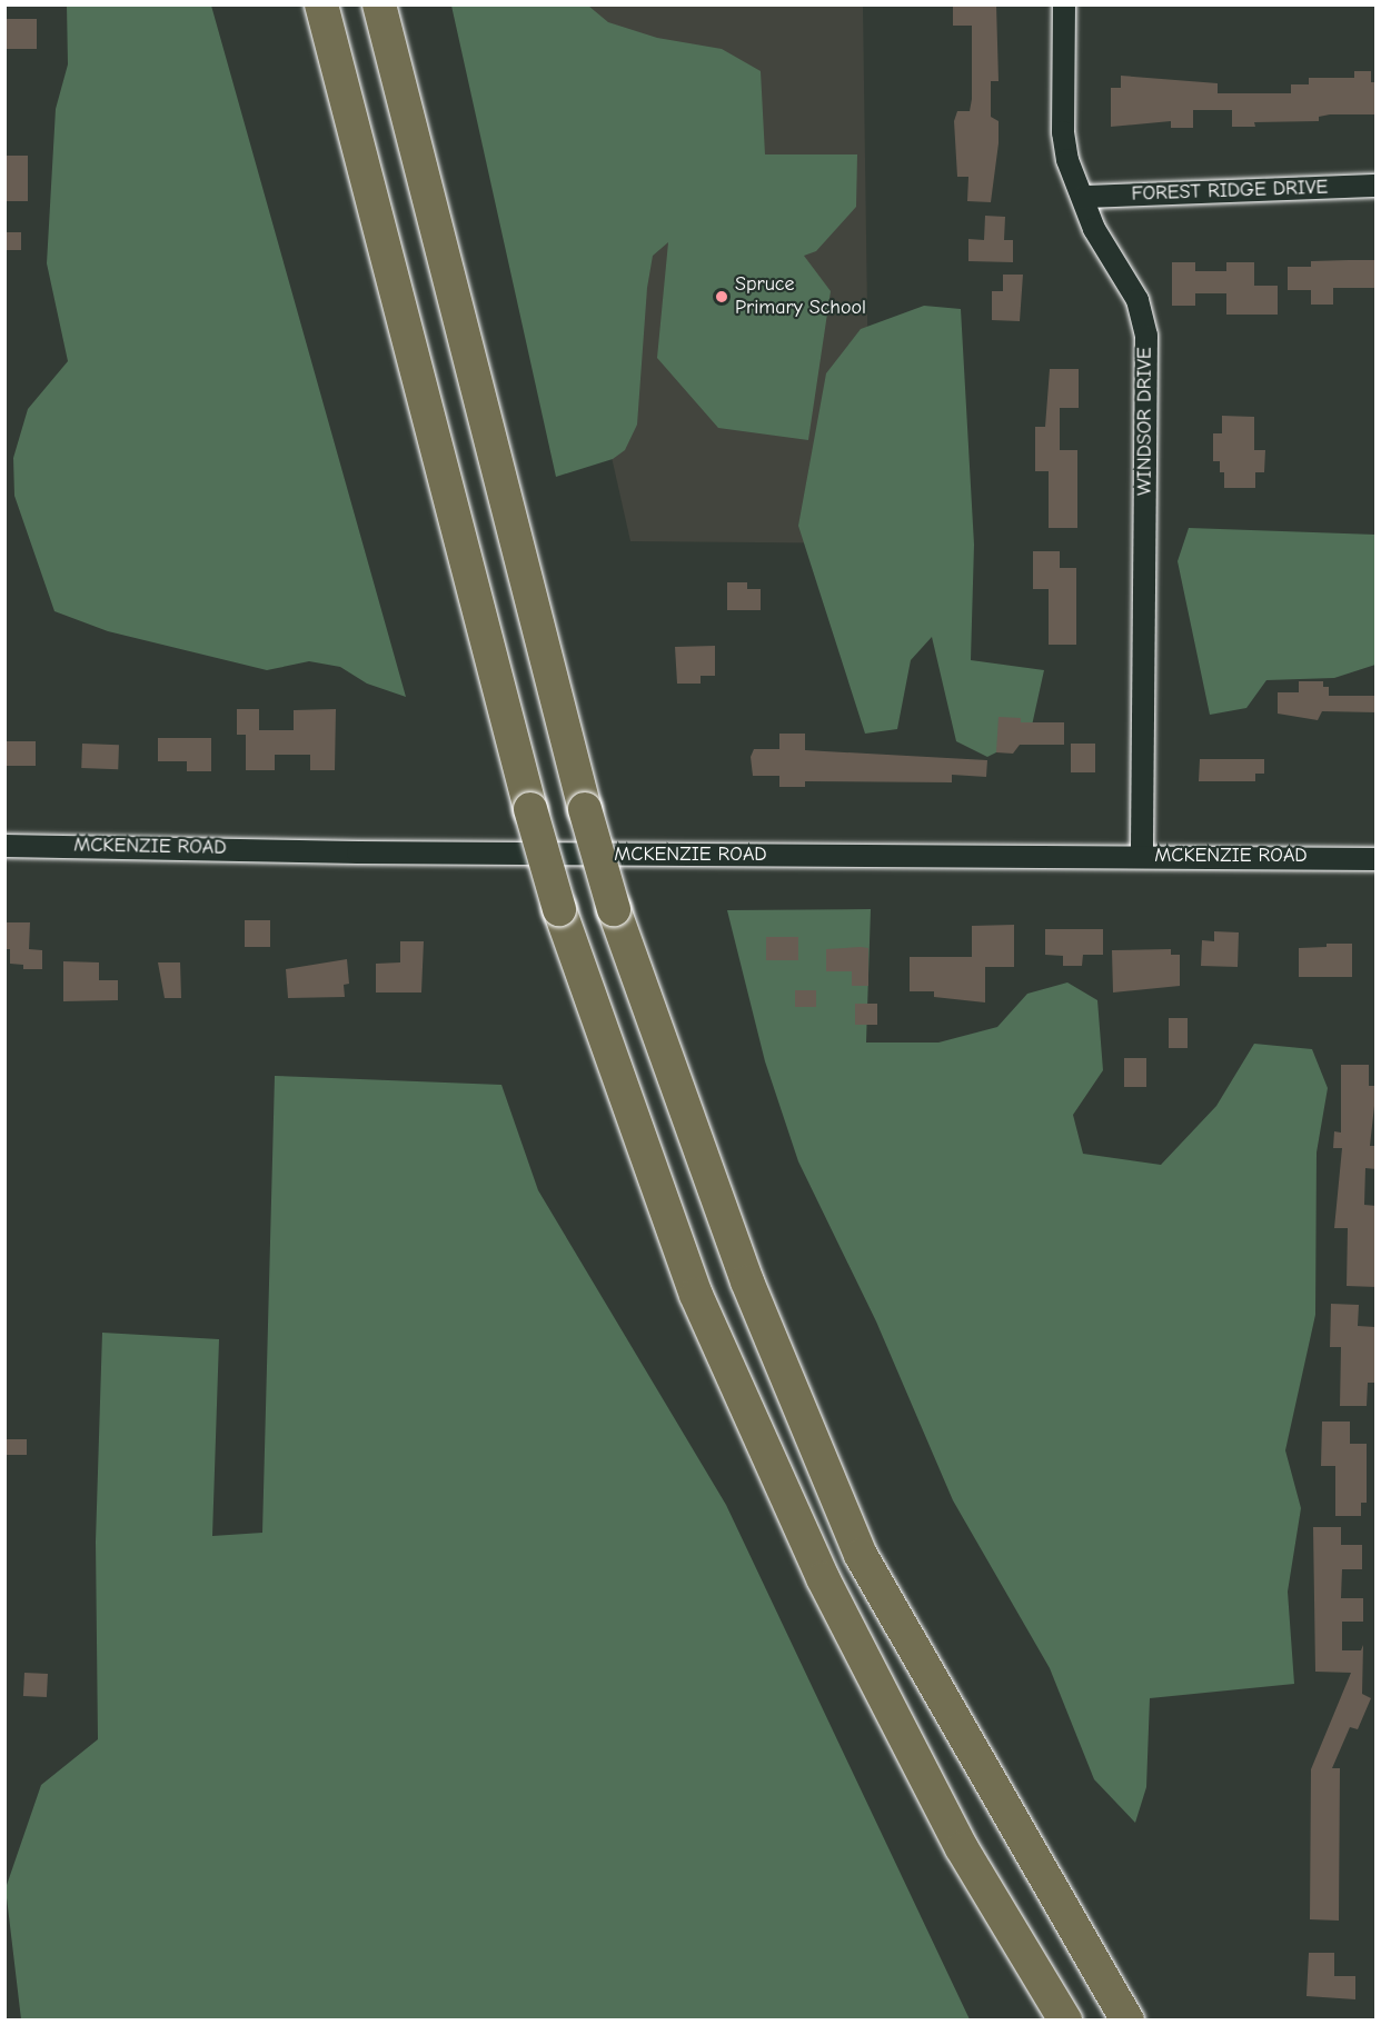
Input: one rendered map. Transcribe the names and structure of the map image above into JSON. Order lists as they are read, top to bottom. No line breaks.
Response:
{"streets":{"street":["FOREST RIDGE DRIVE","WINDSOR DRIVE","MCKENZIE ROAD"]},"crossings":[["FOREST RIDGE DRIVE","WINDSOR DRIVE"],["WINDSOR DRIVE","MCKENZIE ROAD"]],"places":["Spruce Primary School"]}
